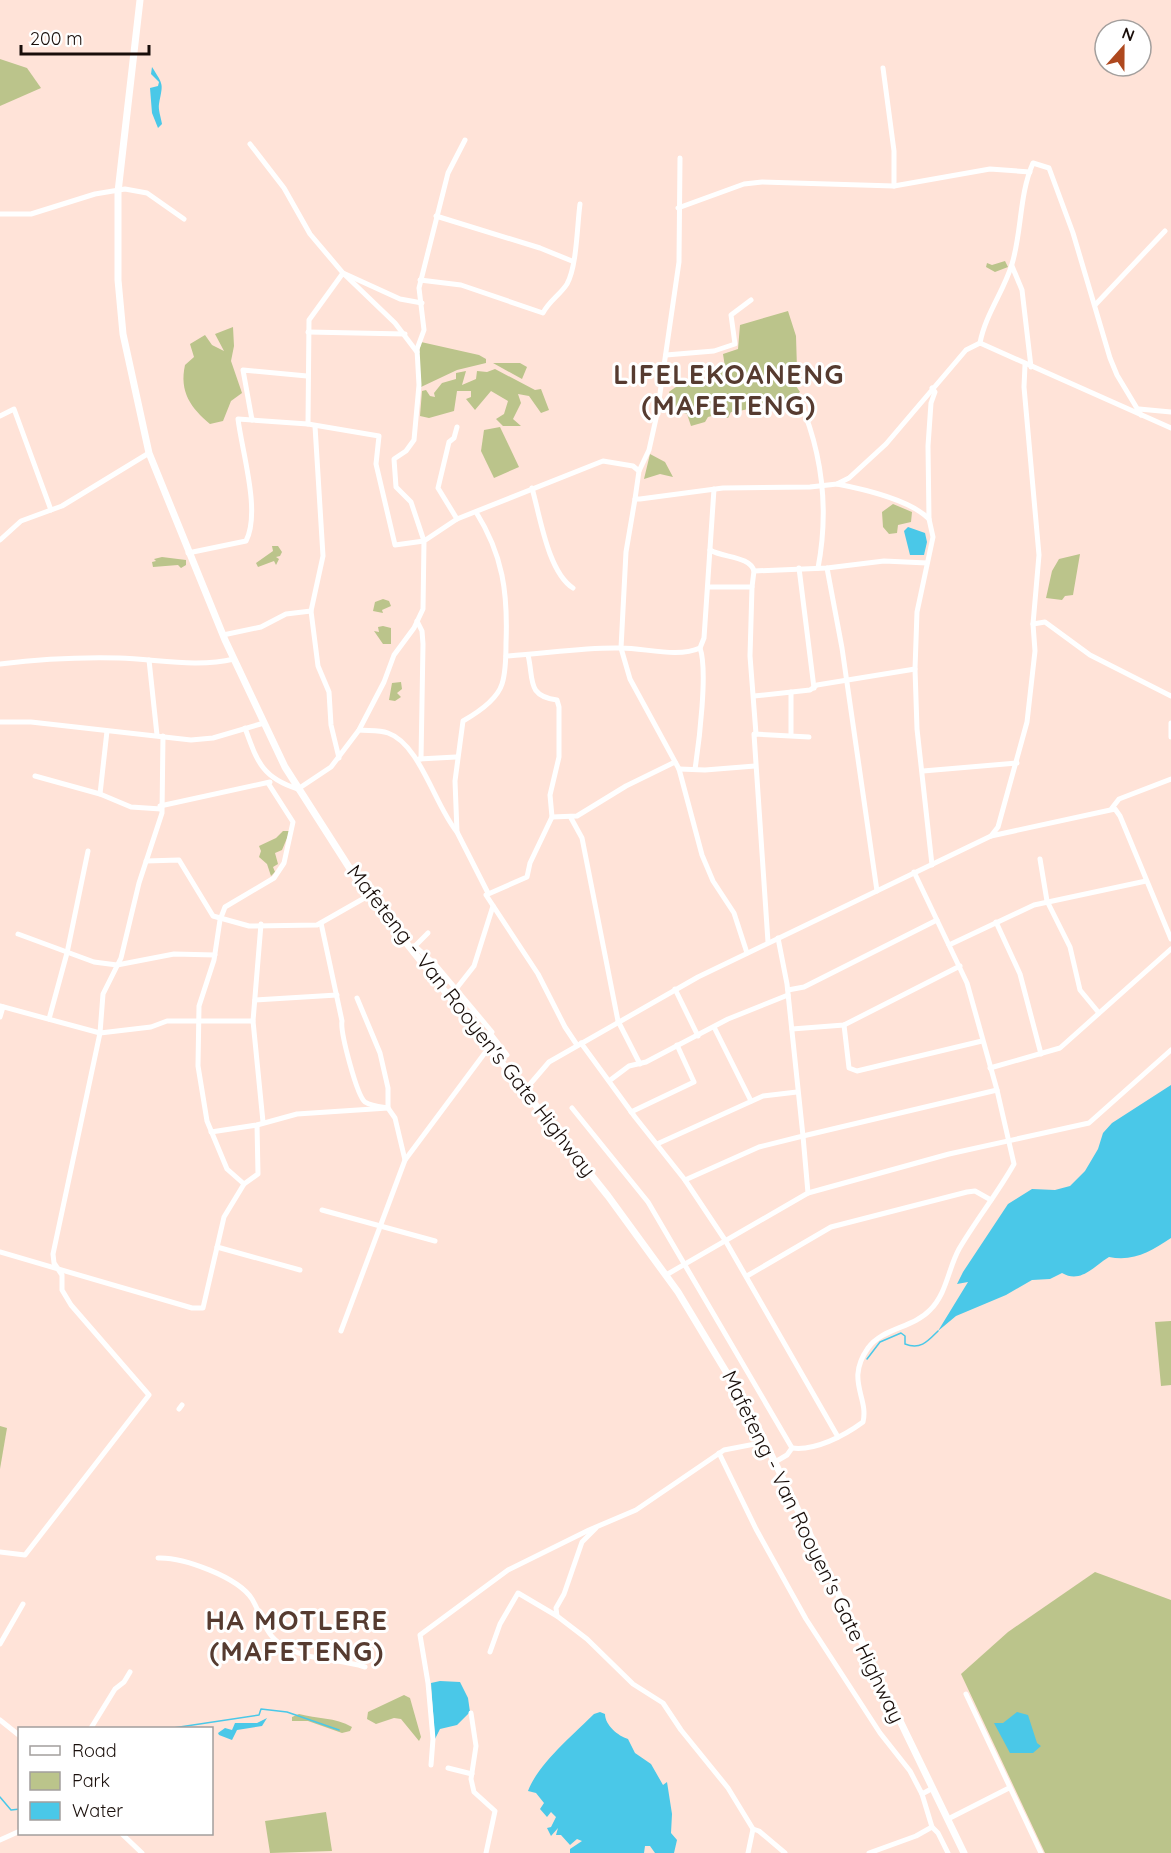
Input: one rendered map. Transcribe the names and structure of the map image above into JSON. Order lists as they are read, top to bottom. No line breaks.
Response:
{"streets":{"main road":["Mafeteng - Van Rooyen's Gate Highway"]},"districts":["LIFELEKOANENG (MAFETENG)","HA MOTLERE (MAFETENG)"],"legend":["Road","Park","Water"],"scale_bar":"200 m","north":"top"}
